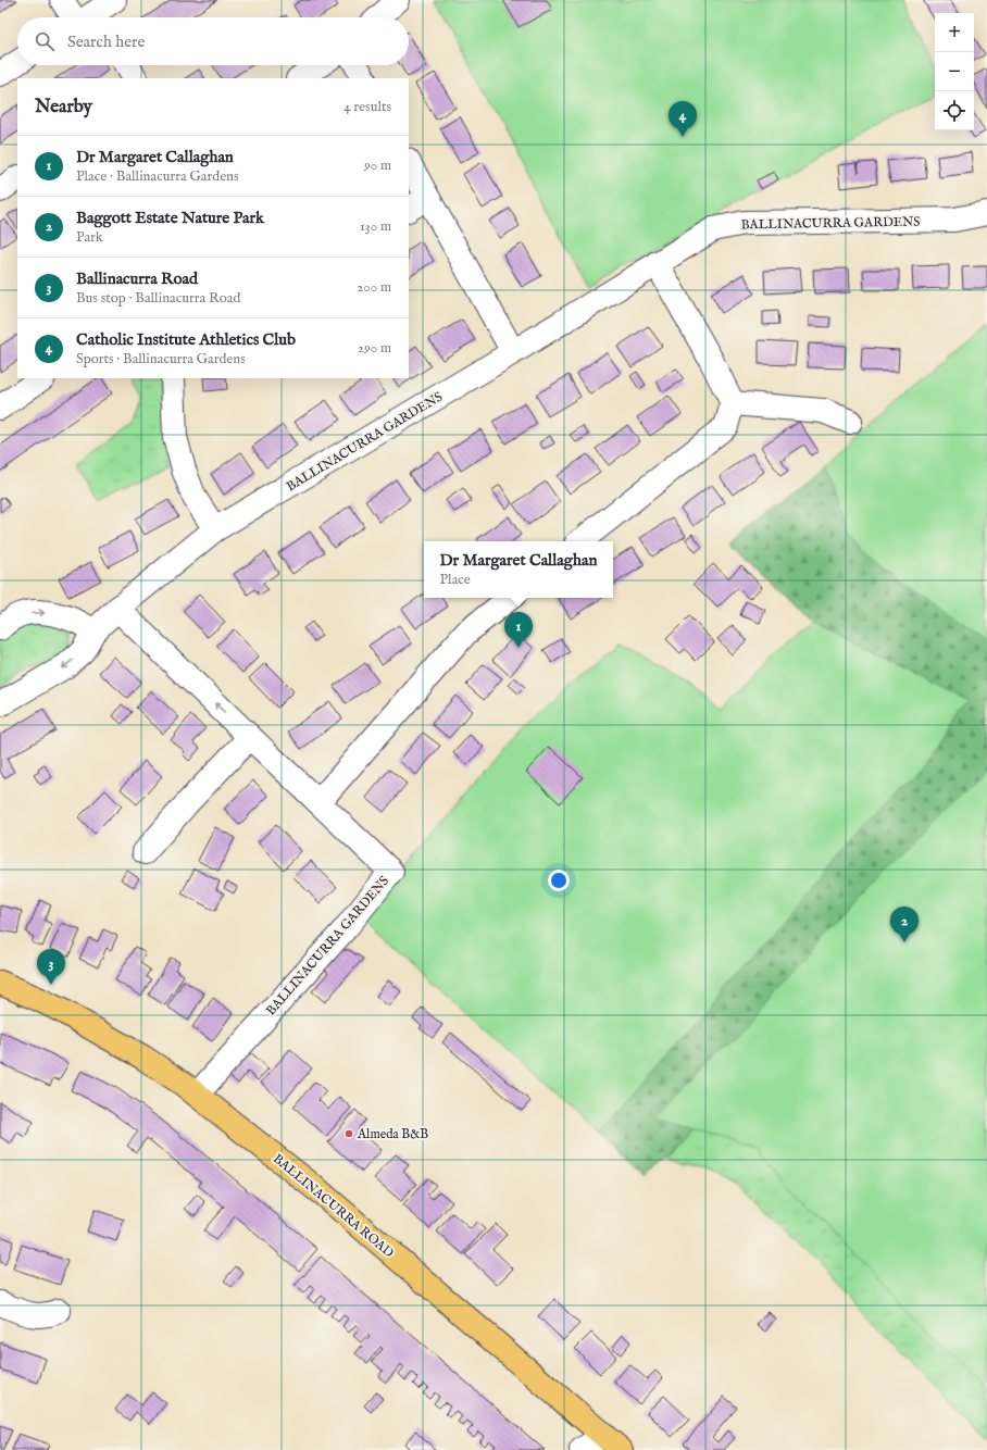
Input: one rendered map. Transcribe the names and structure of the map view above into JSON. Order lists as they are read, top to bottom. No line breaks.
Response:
{"streets":{"main road":["BALLINACURRA ROAD"],"street":["BALLINACURRA GARDENS"]},"crossings":[["BALLINACURRA GARDENS","BALLINACURRA ROAD"]],"places":["Almeda B&B"],"page":{"map_buttons":["+","−"],"search":"Search here","heading":["Nearby","4 results"],"pins":["4","1","2","3"],"list":[{"mark":"1","name":"Dr Margaret Callaghan","note":"Place · Ballinacurra Gardens","value":"90 m"},{"mark":"2","name":"Baggott Estate Nature Park","note":"Park","value":"130 m"},{"mark":"3","name":"Ballinacurra Road","note":"Bus stop · Ballinacurra Road","value":"200 m"},{"mark":"4","name":"Catholic Institute Athletics Club","note":"Sports · Ballinacurra Gardens","value":"290 m"}],"popup":["Dr Margaret Callaghan","Place"]}}
